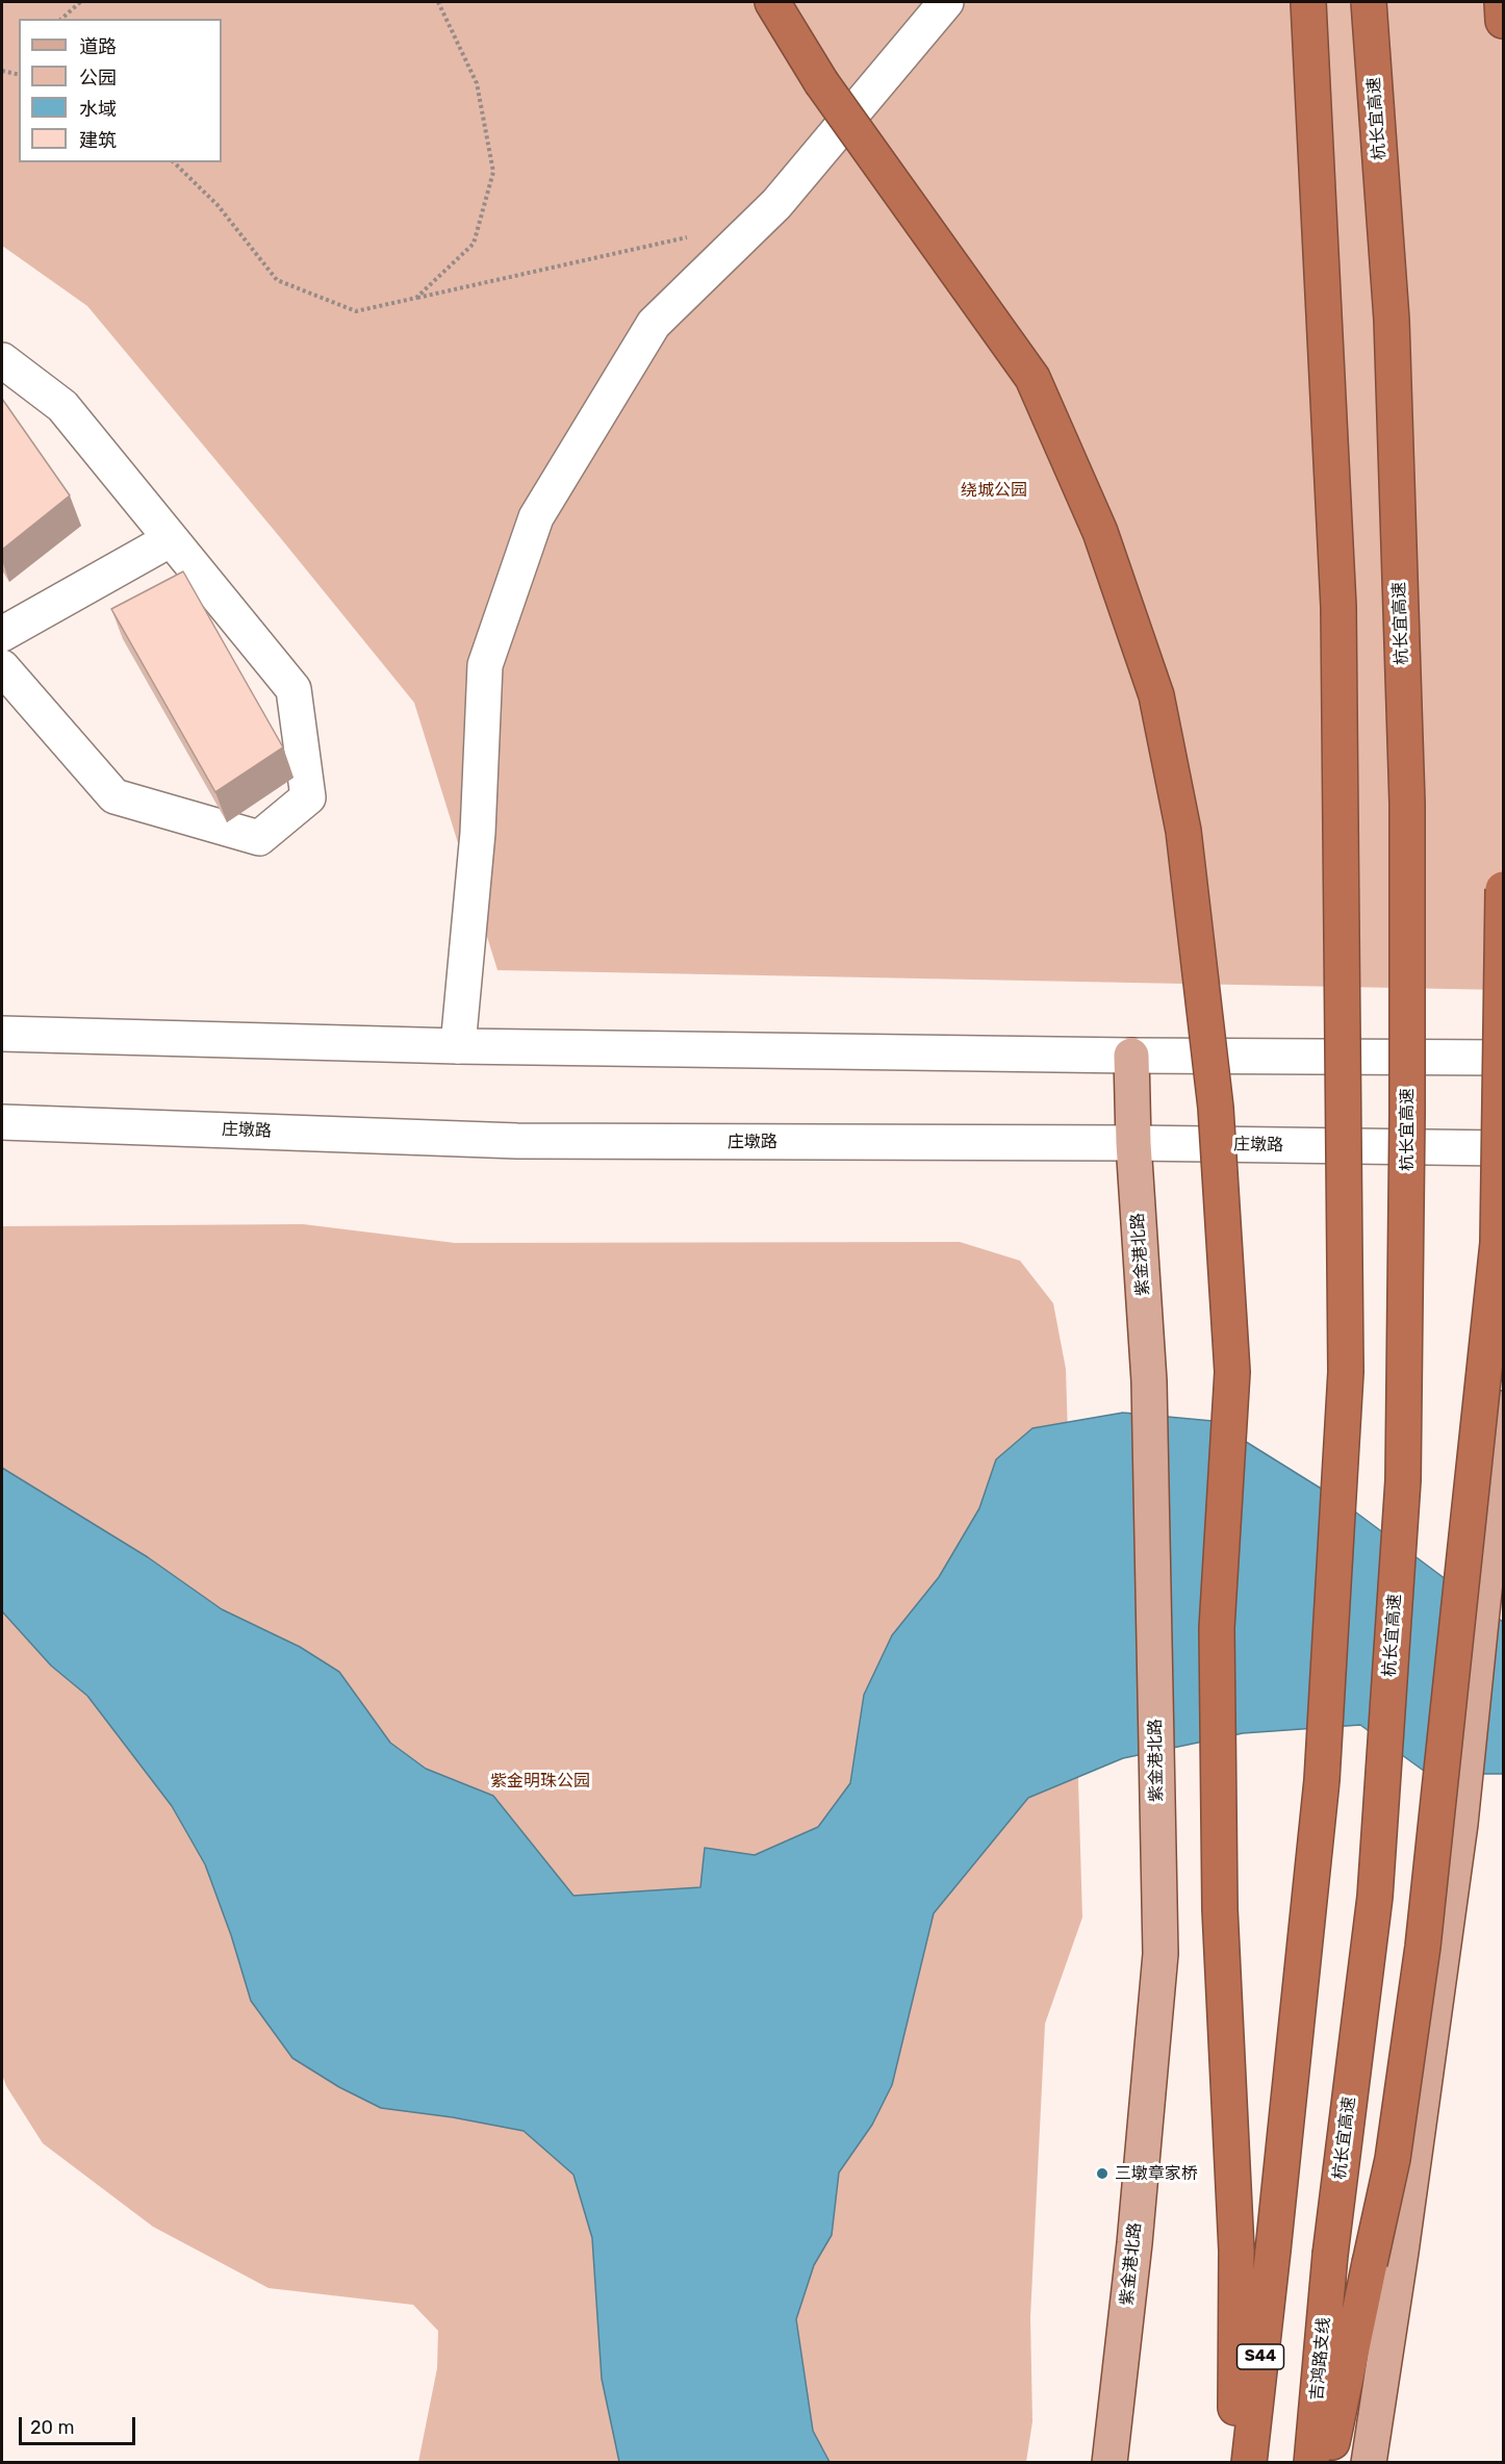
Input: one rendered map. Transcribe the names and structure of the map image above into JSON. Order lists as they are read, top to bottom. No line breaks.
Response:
{"streets":{"highway":["杭长宜高速","S44","吉鸿路支线"],"main road":["庄墩路","紫金港北路"]},"crossings":[["杭长宜高速","吉鸿路支线"],["庄墩路","紫金港北路"]],"parks":["绕城公园","紫金明珠公园"],"places":["三墩章家桥"],"legend":["道路","公园","水域","建筑"],"scale_bar":"20 m"}
